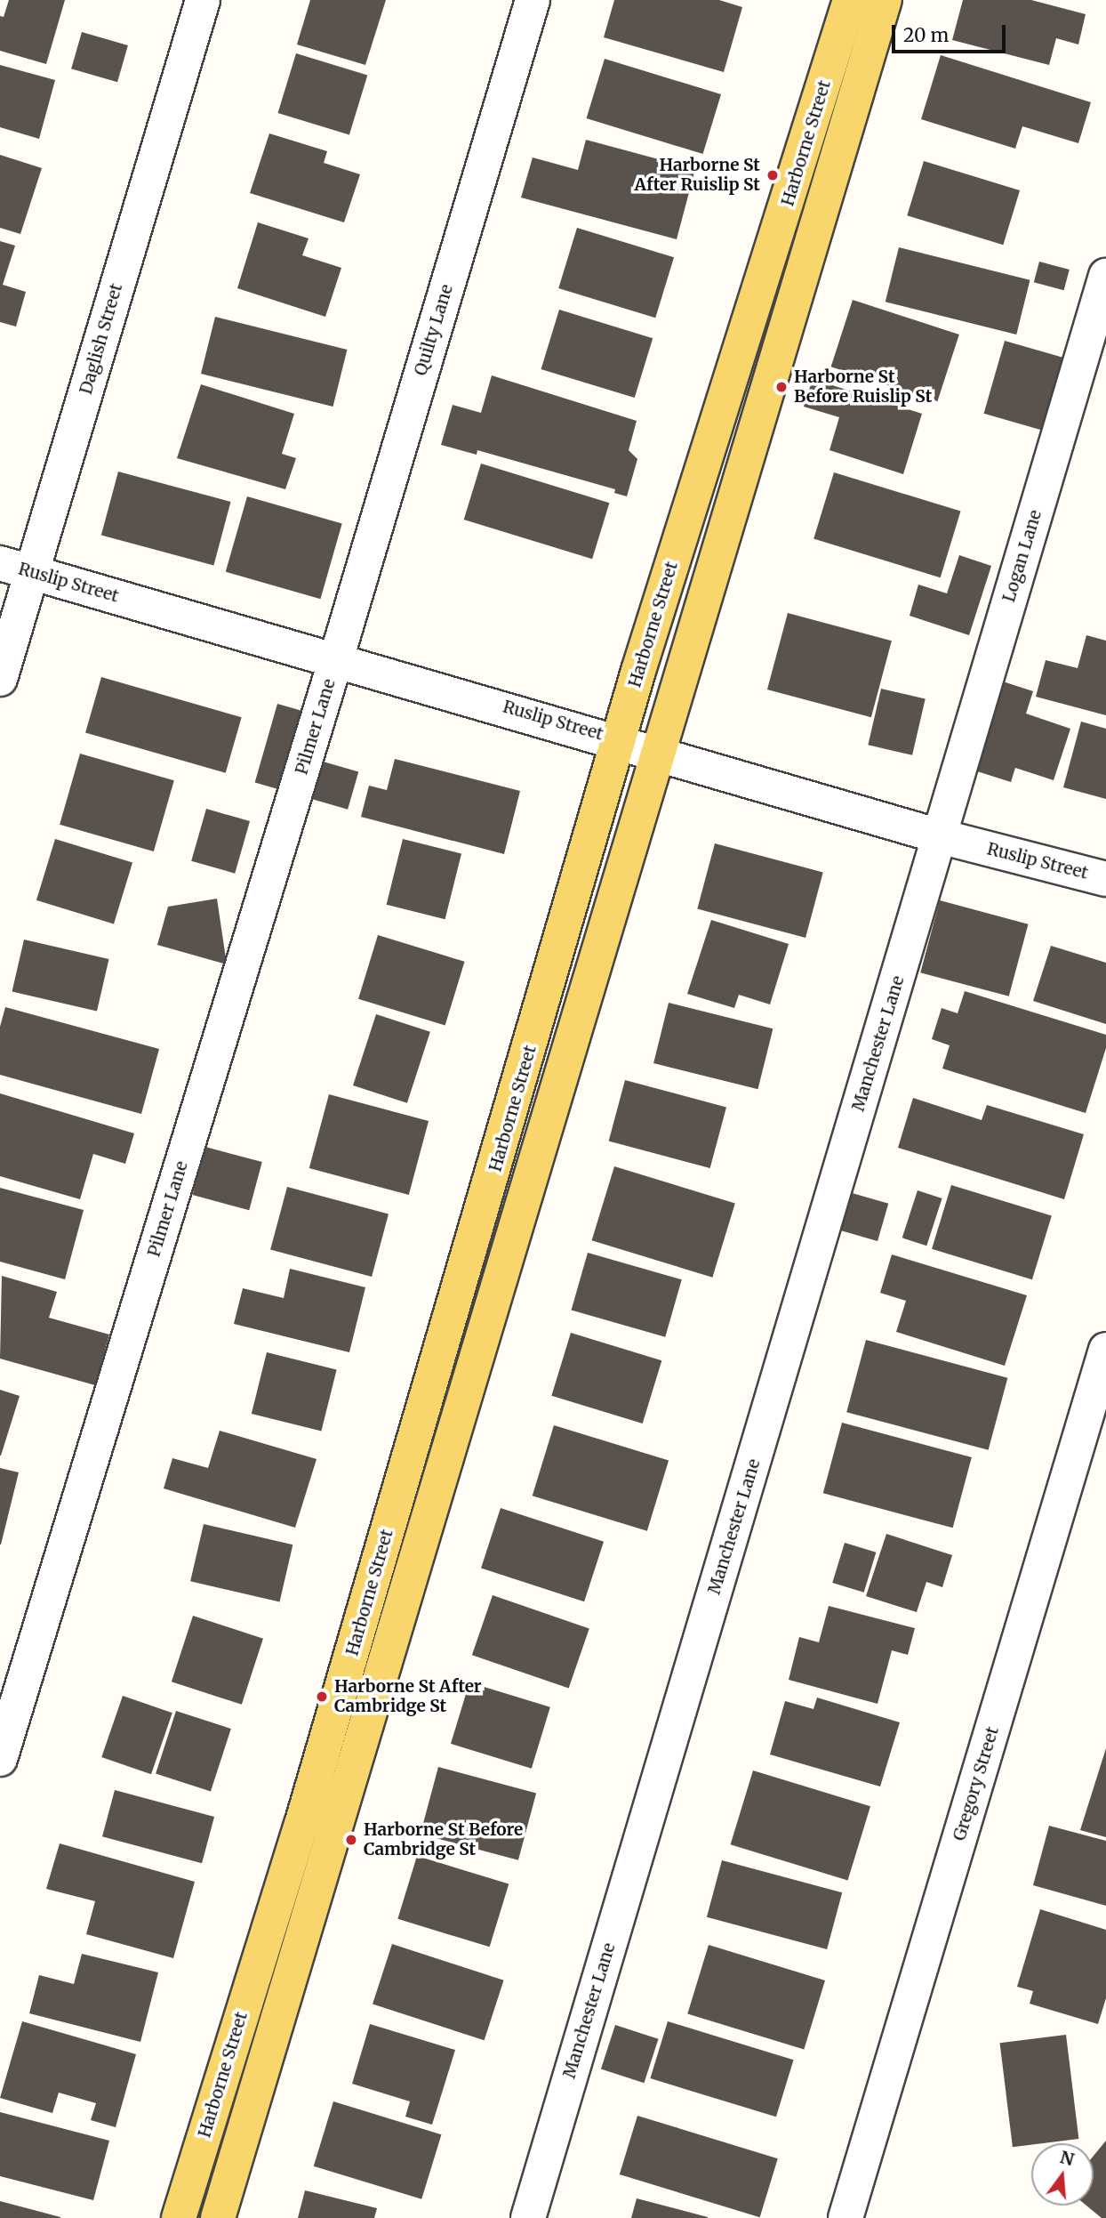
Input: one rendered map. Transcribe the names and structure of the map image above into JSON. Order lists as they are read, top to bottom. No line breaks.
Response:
{"streets":{"main road":["Harborne Street"],"street":["Quilty Lane","Daglish Street","Logan Lane","Ruslip Street","Pilmer Lane","Manchester Lane","Gregory Street"]},"crossings":[["Harborne Street","Ruslip Street"],["Quilty Lane","Ruslip Street"],["Quilty Lane","Pilmer Lane"],["Daglish Street","Ruslip Street"],["Logan Lane","Ruslip Street"],["Logan Lane","Manchester Lane"],["Ruslip Street","Pilmer Lane"],["Ruslip Street","Manchester Lane"]],"places":["Harborne St After Ruislip St","Harborne St Before Ruislip St","Harborne St After Cambridge St","Harborne St Before Cambridge St"],"scale_bar":"20 m","north":"top"}
